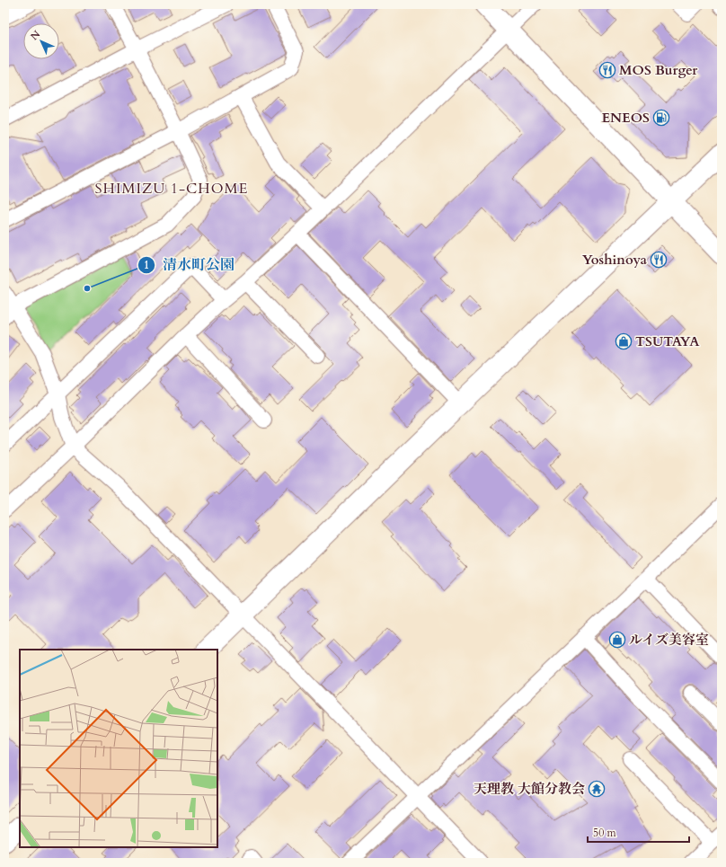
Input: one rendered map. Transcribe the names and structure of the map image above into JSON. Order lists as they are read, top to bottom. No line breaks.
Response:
{"districts":["SHIMIZU 1-CHOME"],"places":{"restaurant":["MOS Burger","Yoshinoya"],"fuel station":["ENEOS"],"other":["清水町公園"],"shop":["TSUTAYA","ルイズ美容室"],"temple":["天理教 大館分教会"]},"scale_bar":"50 m","north":"top left"}
